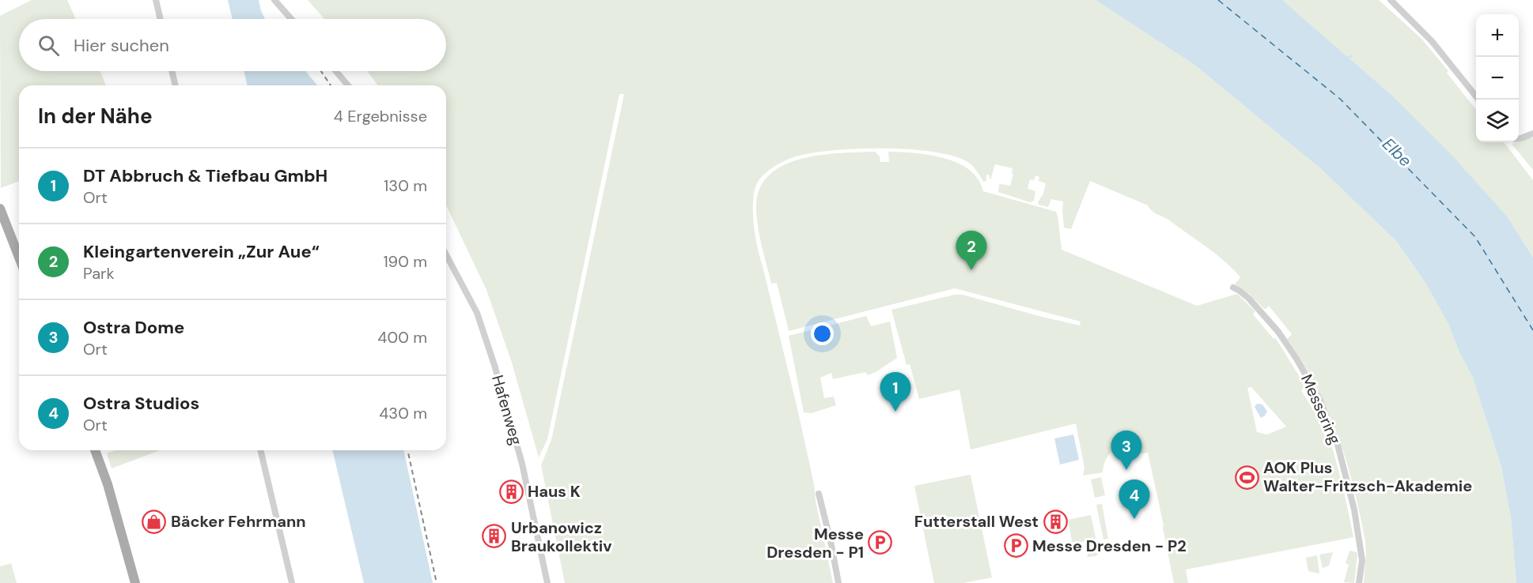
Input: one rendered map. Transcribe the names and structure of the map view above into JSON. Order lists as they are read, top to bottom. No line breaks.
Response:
{"streets":{"street":["Messering","Hafenweg"]},"water":["Elbe"],"places":{"sports":["AOK Plus Walter-Fritzsch-Akademie"],"building":["Haus K","Futterstall West","Urbanowicz Braukollektiv"],"shop":["Bäcker Fehrmann"],"parking":["Messe Dresden - P1","Messe Dresden - P2"]},"page":{"map_buttons":["+","−"],"search":"Hier suchen","heading":["In der Nähe","4 Ergebnisse"],"list":[{"mark":"1","name":"DT Abbruch & Tiefbau GmbH","note":"Ort","value":"130 m"},{"mark":"2","name":"Kleingartenverein „Zur Aue“","note":"Park","value":"190 m"},{"mark":"3","name":"Ostra Dome","note":"Ort","value":"400 m"},{"mark":"4","name":"Ostra Studios","note":"Ort","value":"430 m"}],"pins":["2","1","3","4"]}}
